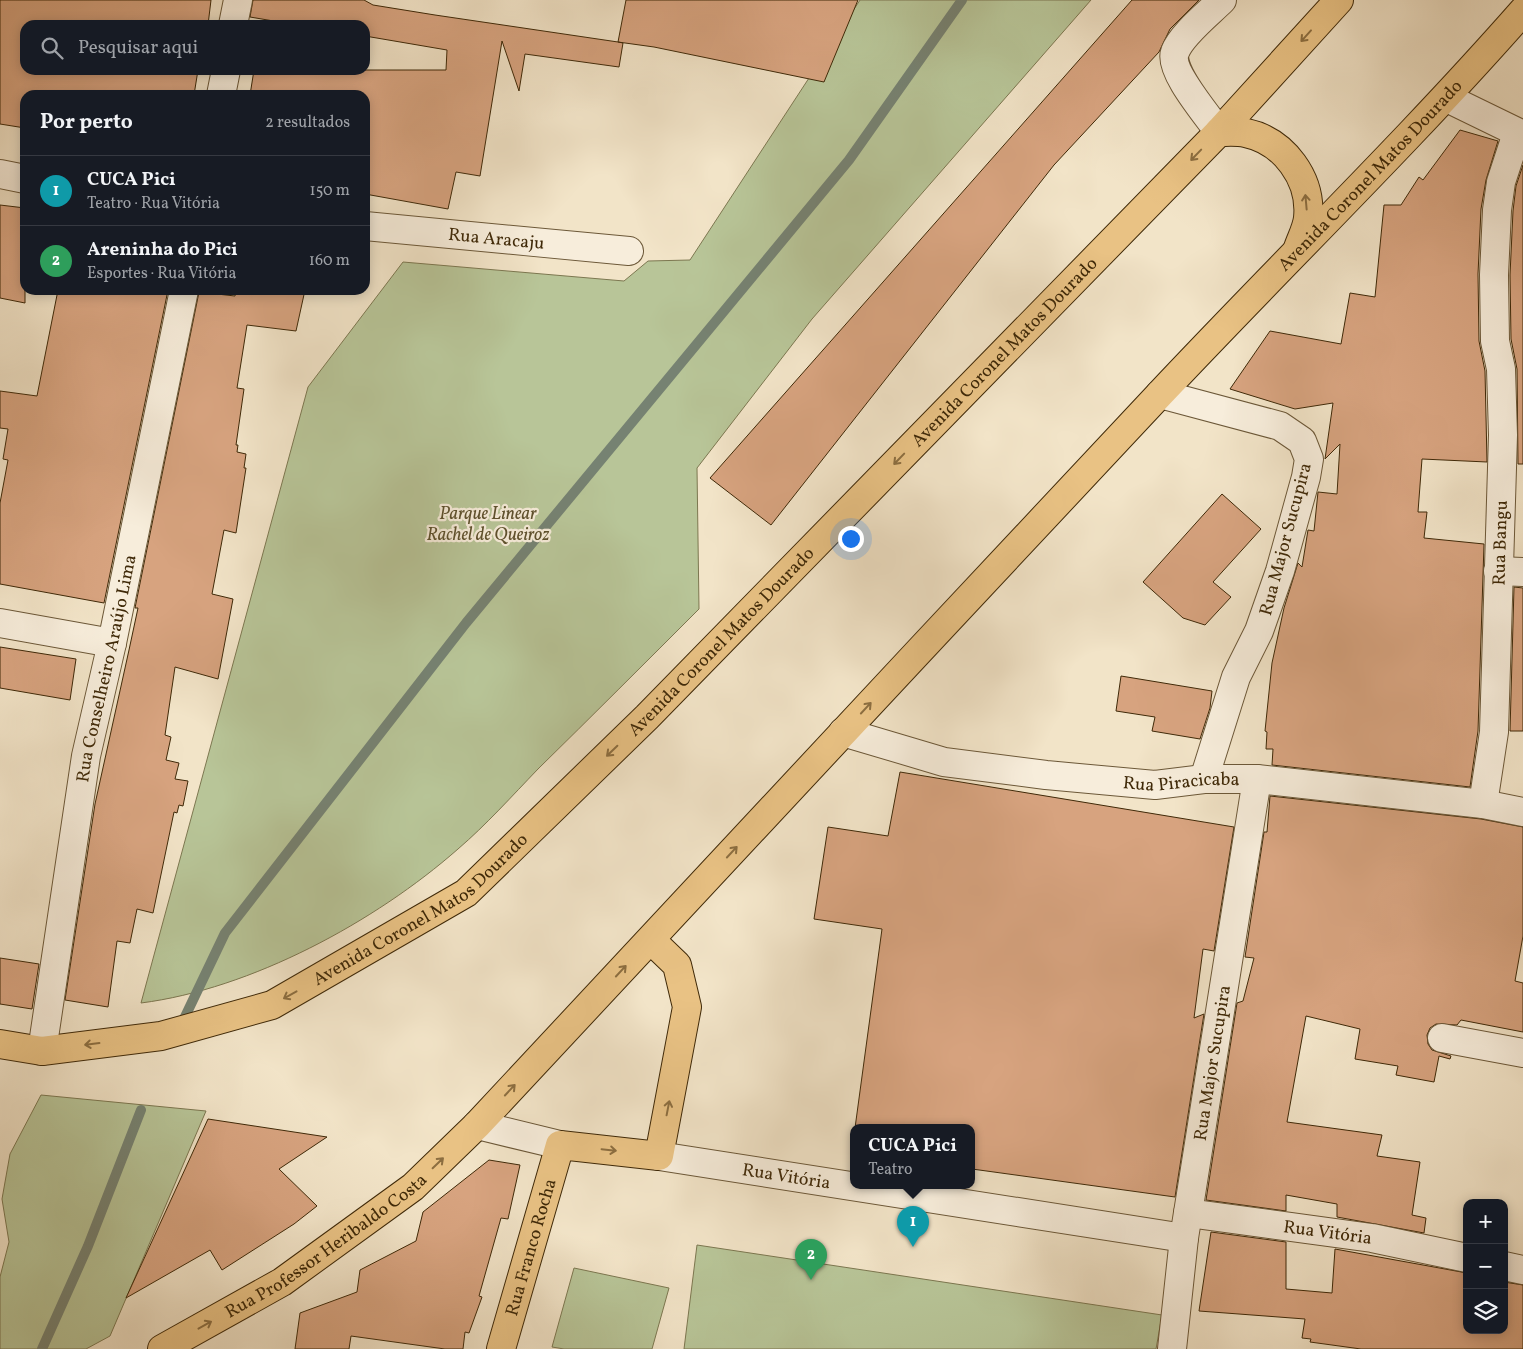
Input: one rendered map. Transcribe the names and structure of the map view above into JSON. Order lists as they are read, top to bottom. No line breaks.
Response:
{"streets":{"main road":["Avenida Coronel Matos Dourado","Rua Vitória","Rua Professor Heribaldo Costa","Rua Franco Rocha"],"street":["Rua Aracaju","Rua Major Sucupira","Rua Bangu","Rua Conselheiro Araújo Lima","Rua Piracicaba"]},"crossings":[["Avenida Coronel Matos Dourado","Rua Major Sucupira"],["Avenida Coronel Matos Dourado","Rua Conselheiro Araújo Lima"],["Avenida Coronel Matos Dourado","Rua Piracicaba"],["Avenida Coronel Matos Dourado","Rua Vitória"],["Avenida Coronel Matos Dourado","Rua Professor Heribaldo Costa"],["Rua Major Sucupira","Rua Piracicaba"],["Rua Major Sucupira","Rua Vitória"],["Rua Bangu","Rua Piracicaba"],["Rua Vitória","Rua Professor Heribaldo Costa"],["Rua Vitória","Rua Franco Rocha"]],"one_way":["Rua Professor Heribaldo Costa"],"parks":["Parque Linear Rachel de Queiroz"],"page":{"search":"Pesquisar aqui","heading":["Por perto","2 resultados"],"list":[{"mark":"1","name":"CUCA Pici","note":"Teatro · Rua Vitória","value":"150 m"},{"mark":"2","name":"Areninha do Pici","note":"Esportes · Rua Vitória","value":"160 m"}],"popup":["CUCA Pici","Teatro"],"map_buttons":["+","−"],"pins":["1","2"]}}
